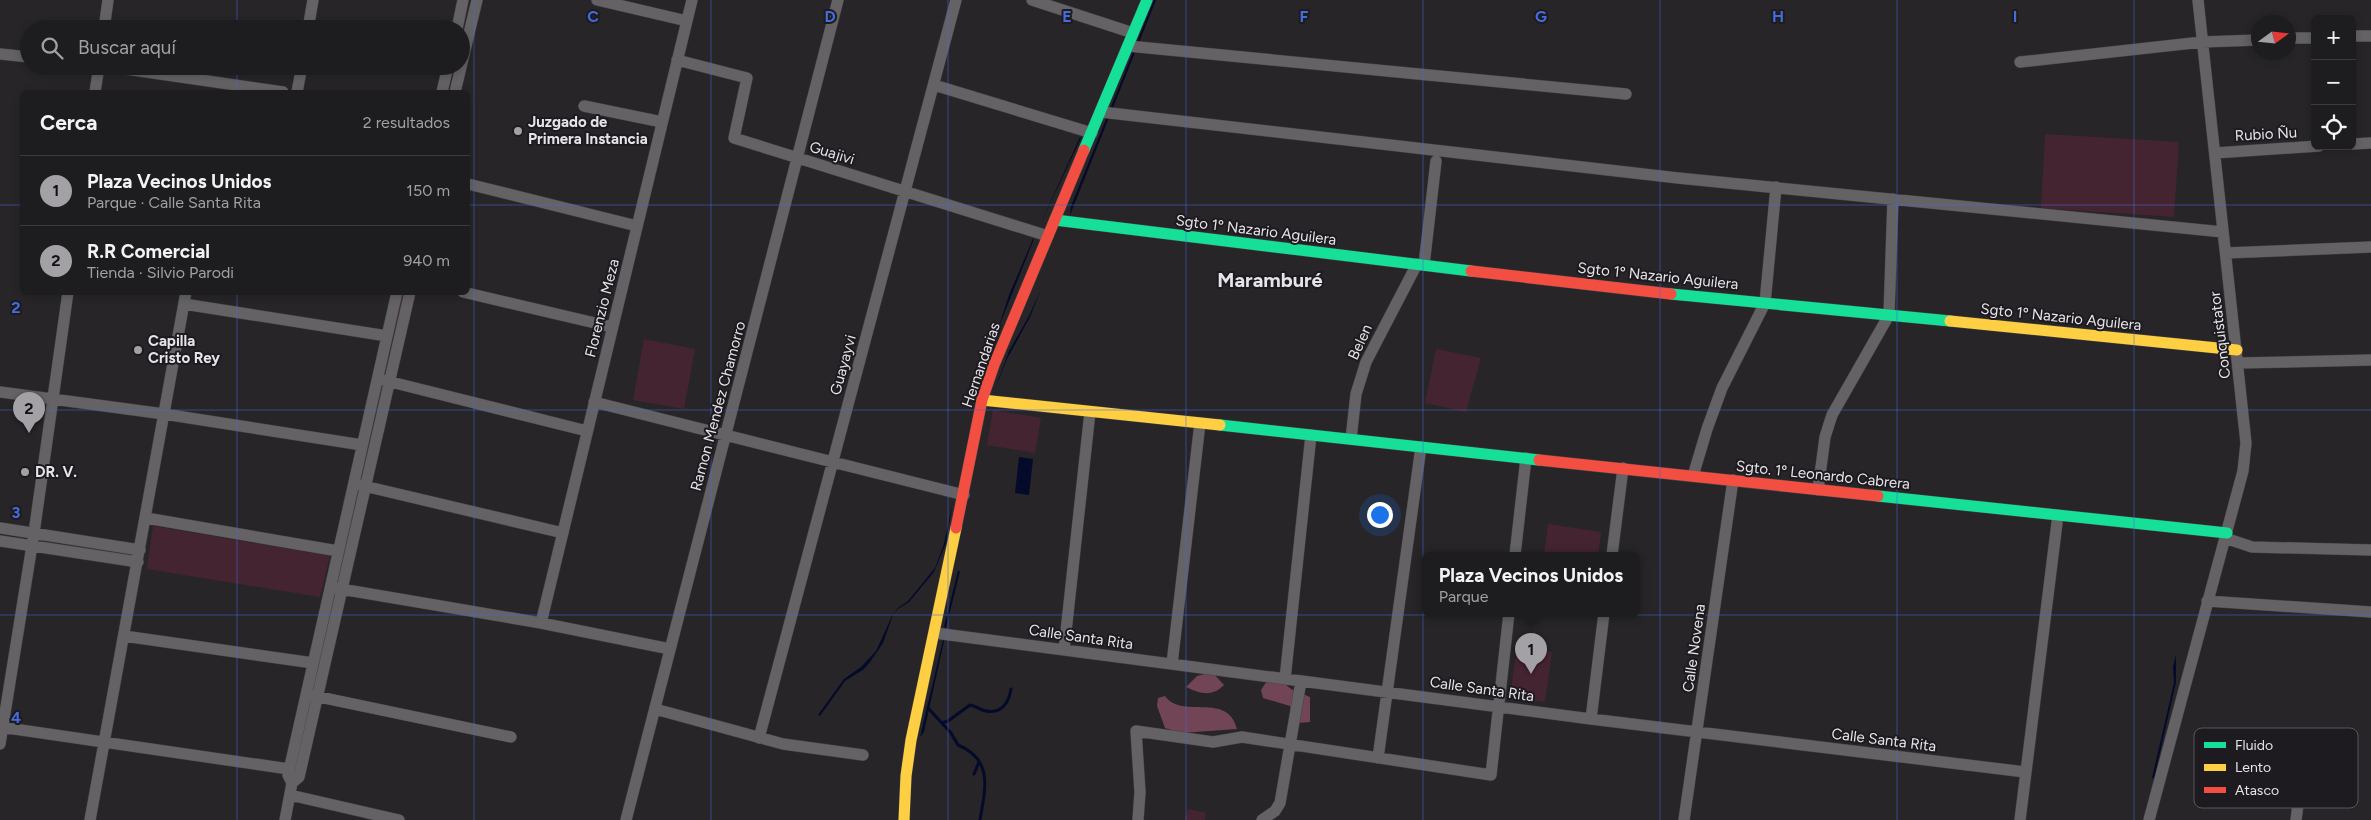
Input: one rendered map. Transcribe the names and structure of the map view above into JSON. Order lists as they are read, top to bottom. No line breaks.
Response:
{"streets":{"street":["Rubio Ñu","Guajivi","Sgto 1º Nazario Aguilera","Florenzio Meza","Conquistator","Belen","Guayayvi","Hernandarias","Ramon Mendez Chamorro","Sgto. 1º Leonardo Cabrera","Calle Santa Rita","Calle Novena"]},"crossings":[["Rubio Ñu","Conquistator"],["Guajivi","Florenzio Meza"],["Guajivi","Guayayvi"],["Guajivi","Hernandarias"],["Guajivi","Ramon Mendez Chamorro"],["Sgto 1º Nazario Aguilera","Conquistator"],["Sgto 1º Nazario Aguilera","Belen"],["Sgto 1º Nazario Aguilera","Hernandarias"],["Conquistator","Sgto. 1º Leonardo Cabrera"],["Belen","Sgto. 1º Leonardo Cabrera"],["Hernandarias","Sgto. 1º Leonardo Cabrera"],["Hernandarias","Calle Santa Rita"],["Sgto. 1º Leonardo Cabrera","Calle Novena"],["Calle Santa Rita","Calle Novena"]],"districts":["Maramburé"],"places":["Juzgado de Primera Instancia","Capilla Cristo Rey","DR. V."],"legend":["Fluido","Lento","Atasco"],"north":"right","page":{"map_buttons":["+","−"],"search":"Buscar aquí","heading":["Cerca","2 resultados"],"list":[{"mark":"1","name":"Plaza Vecinos Unidos","note":"Parque · Calle Santa Rita","value":"150 m"},{"mark":"2","name":"R.R Comercial","note":"Tienda · Silvio Parodi","value":"940 m"}],"pins":["2","1"],"popup":["Plaza Vecinos Unidos","Parque"]},"grid":{"columns":["C","D","E","F","G","H","I"],"rows":["2","3","4"]}}
